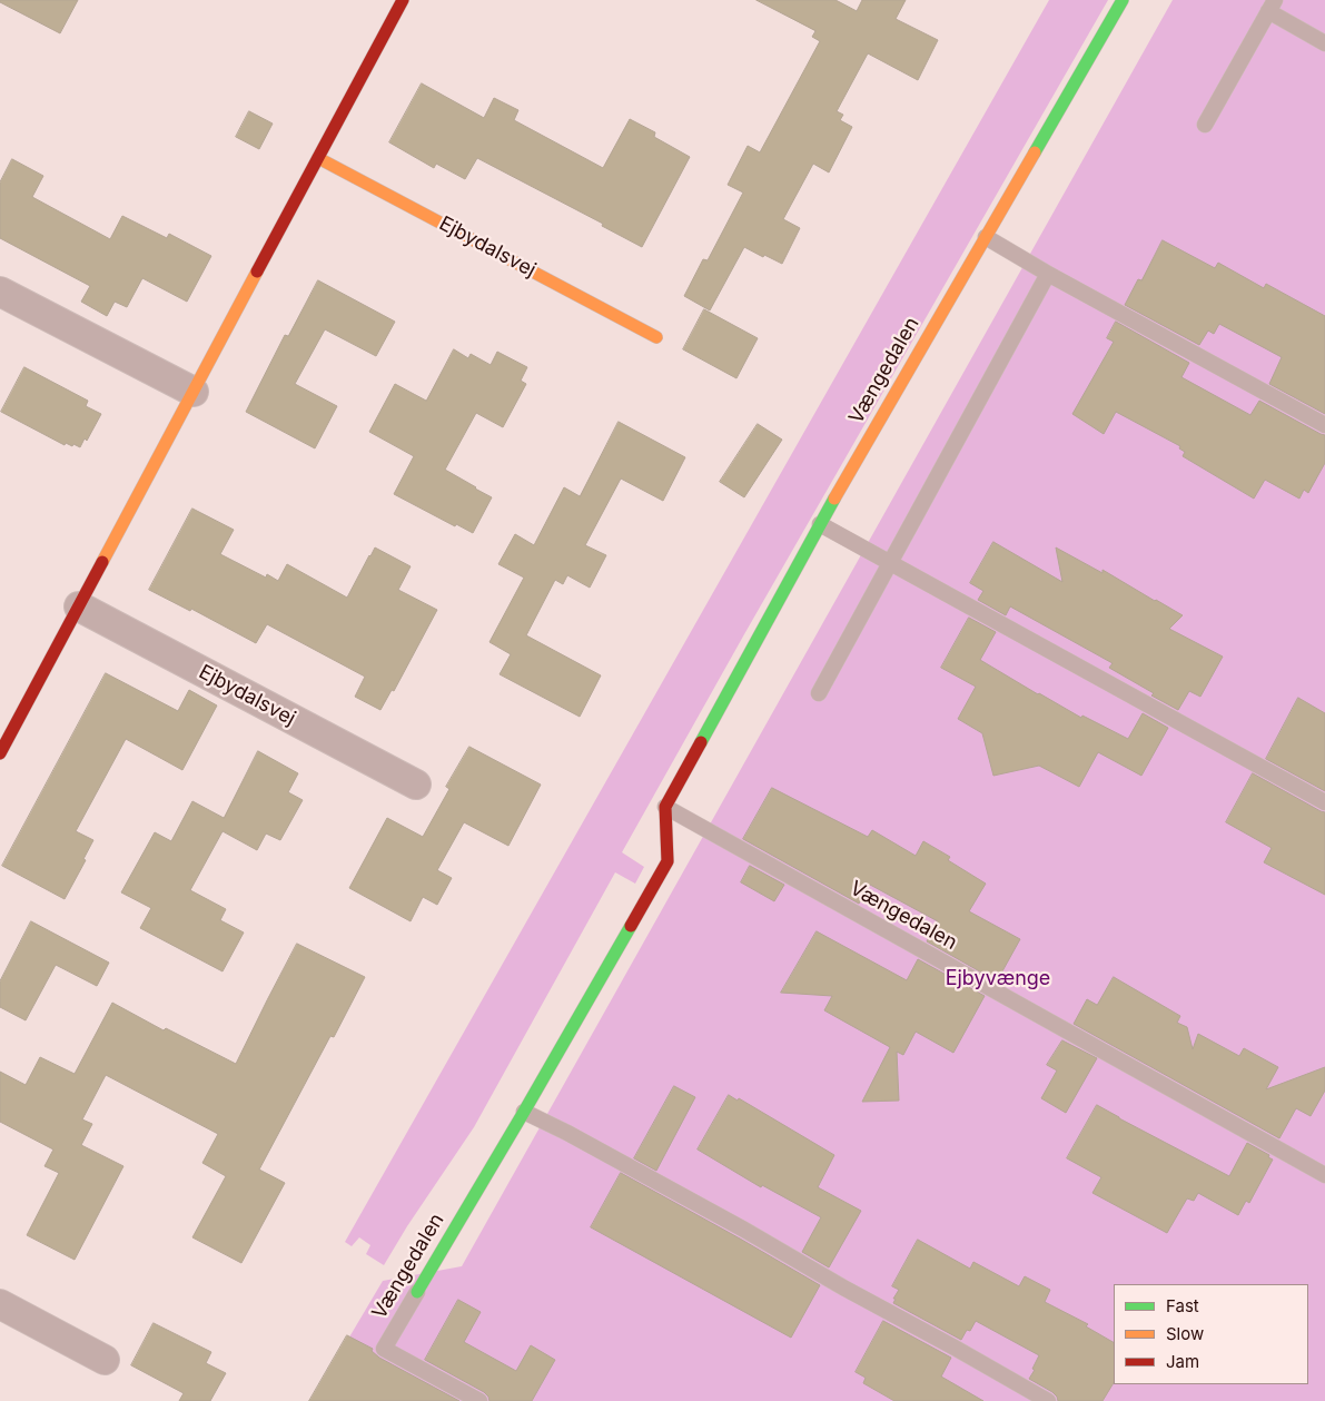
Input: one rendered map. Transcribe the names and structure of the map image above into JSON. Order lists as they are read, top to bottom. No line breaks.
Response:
{"streets":{"street":["Ejbydalsvej","Vængedalen"]},"parks":["Ejbyvænge"],"legend":["Fast","Slow","Jam"]}
